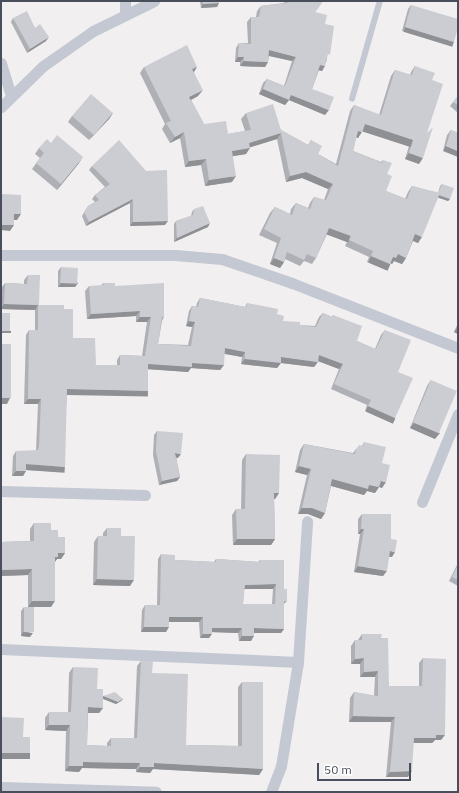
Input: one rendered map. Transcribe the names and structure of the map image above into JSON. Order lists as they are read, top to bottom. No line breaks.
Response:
{"scale_bar":"50 m"}
